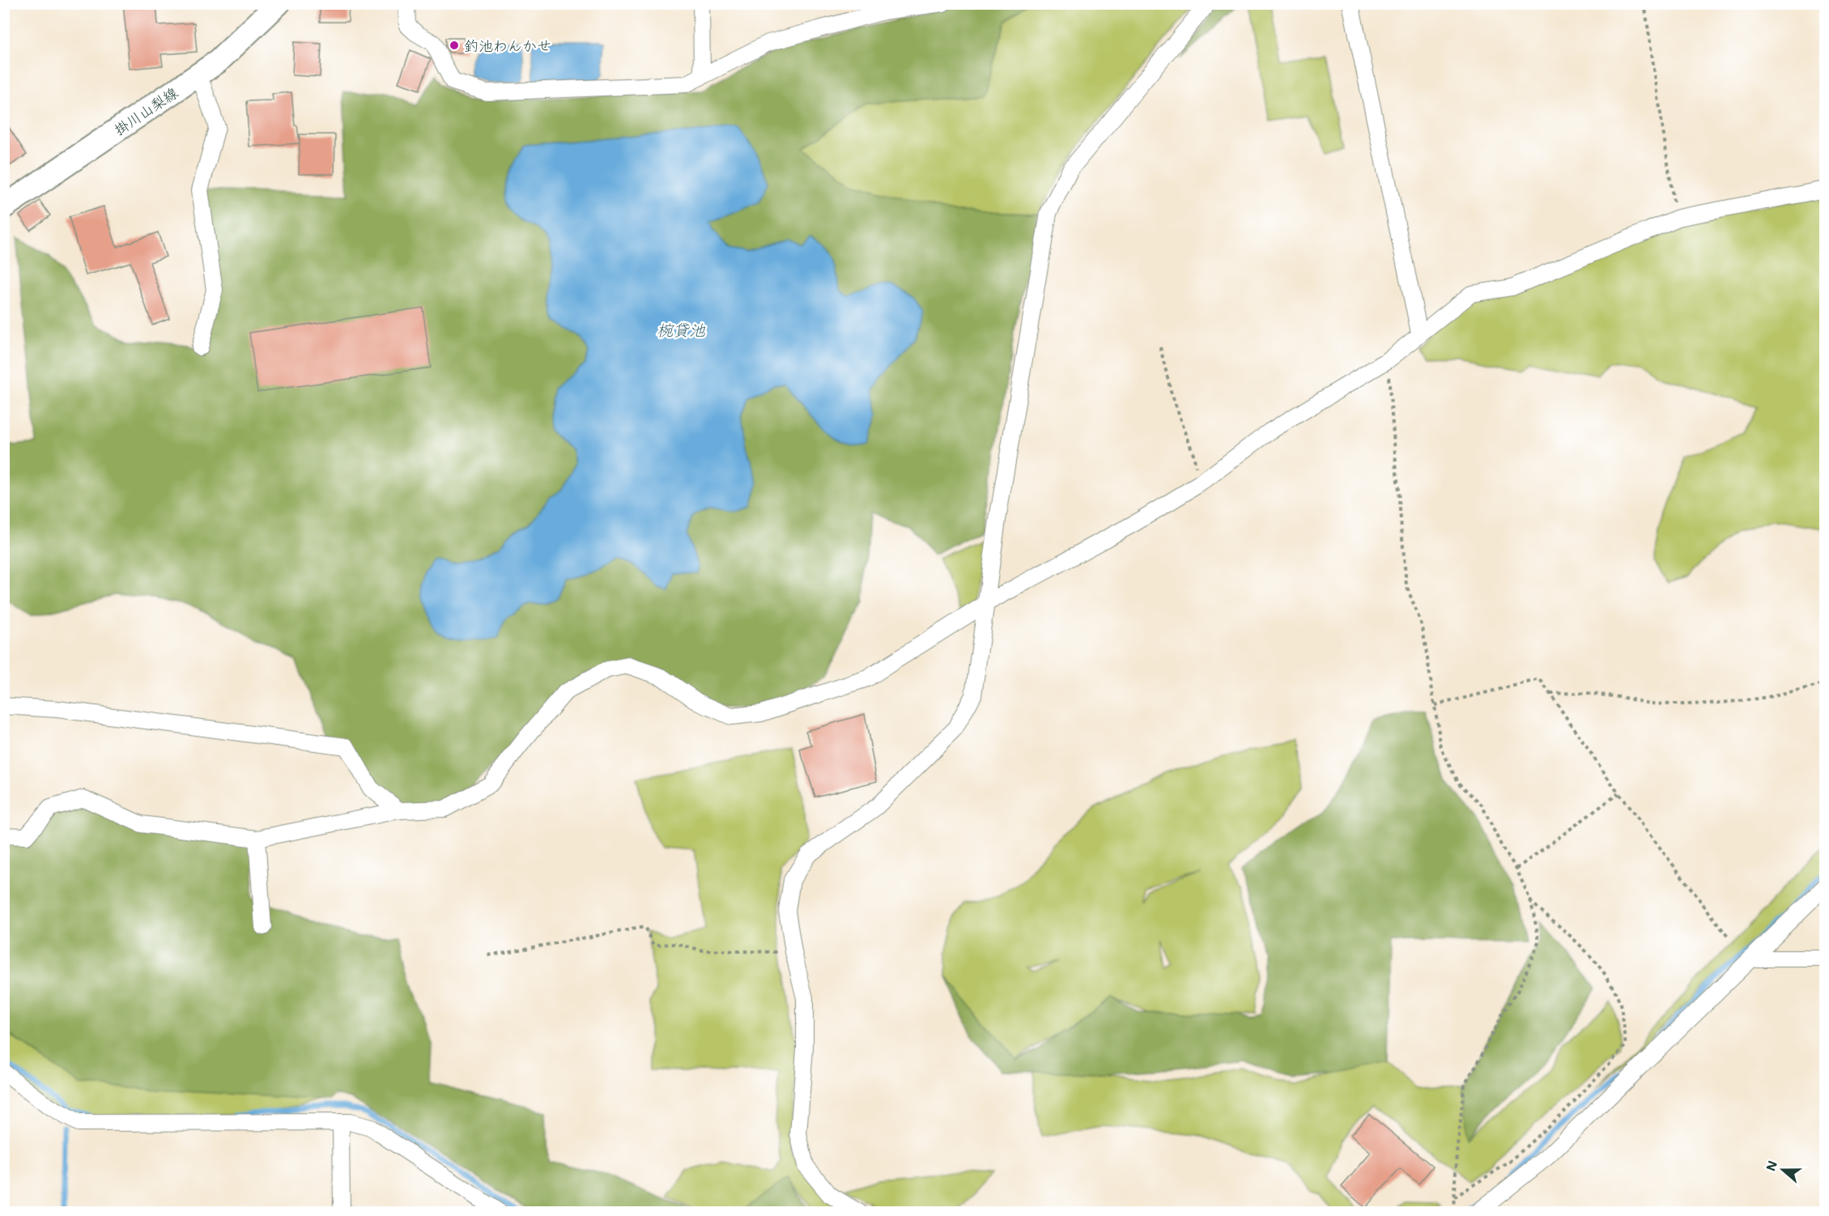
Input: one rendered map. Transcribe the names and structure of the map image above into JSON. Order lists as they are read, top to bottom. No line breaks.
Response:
{"streets":{"main road":["掛川山梨線"]},"water":["椀貸池"],"places":["釣池わんかせ"],"north":"left"}
